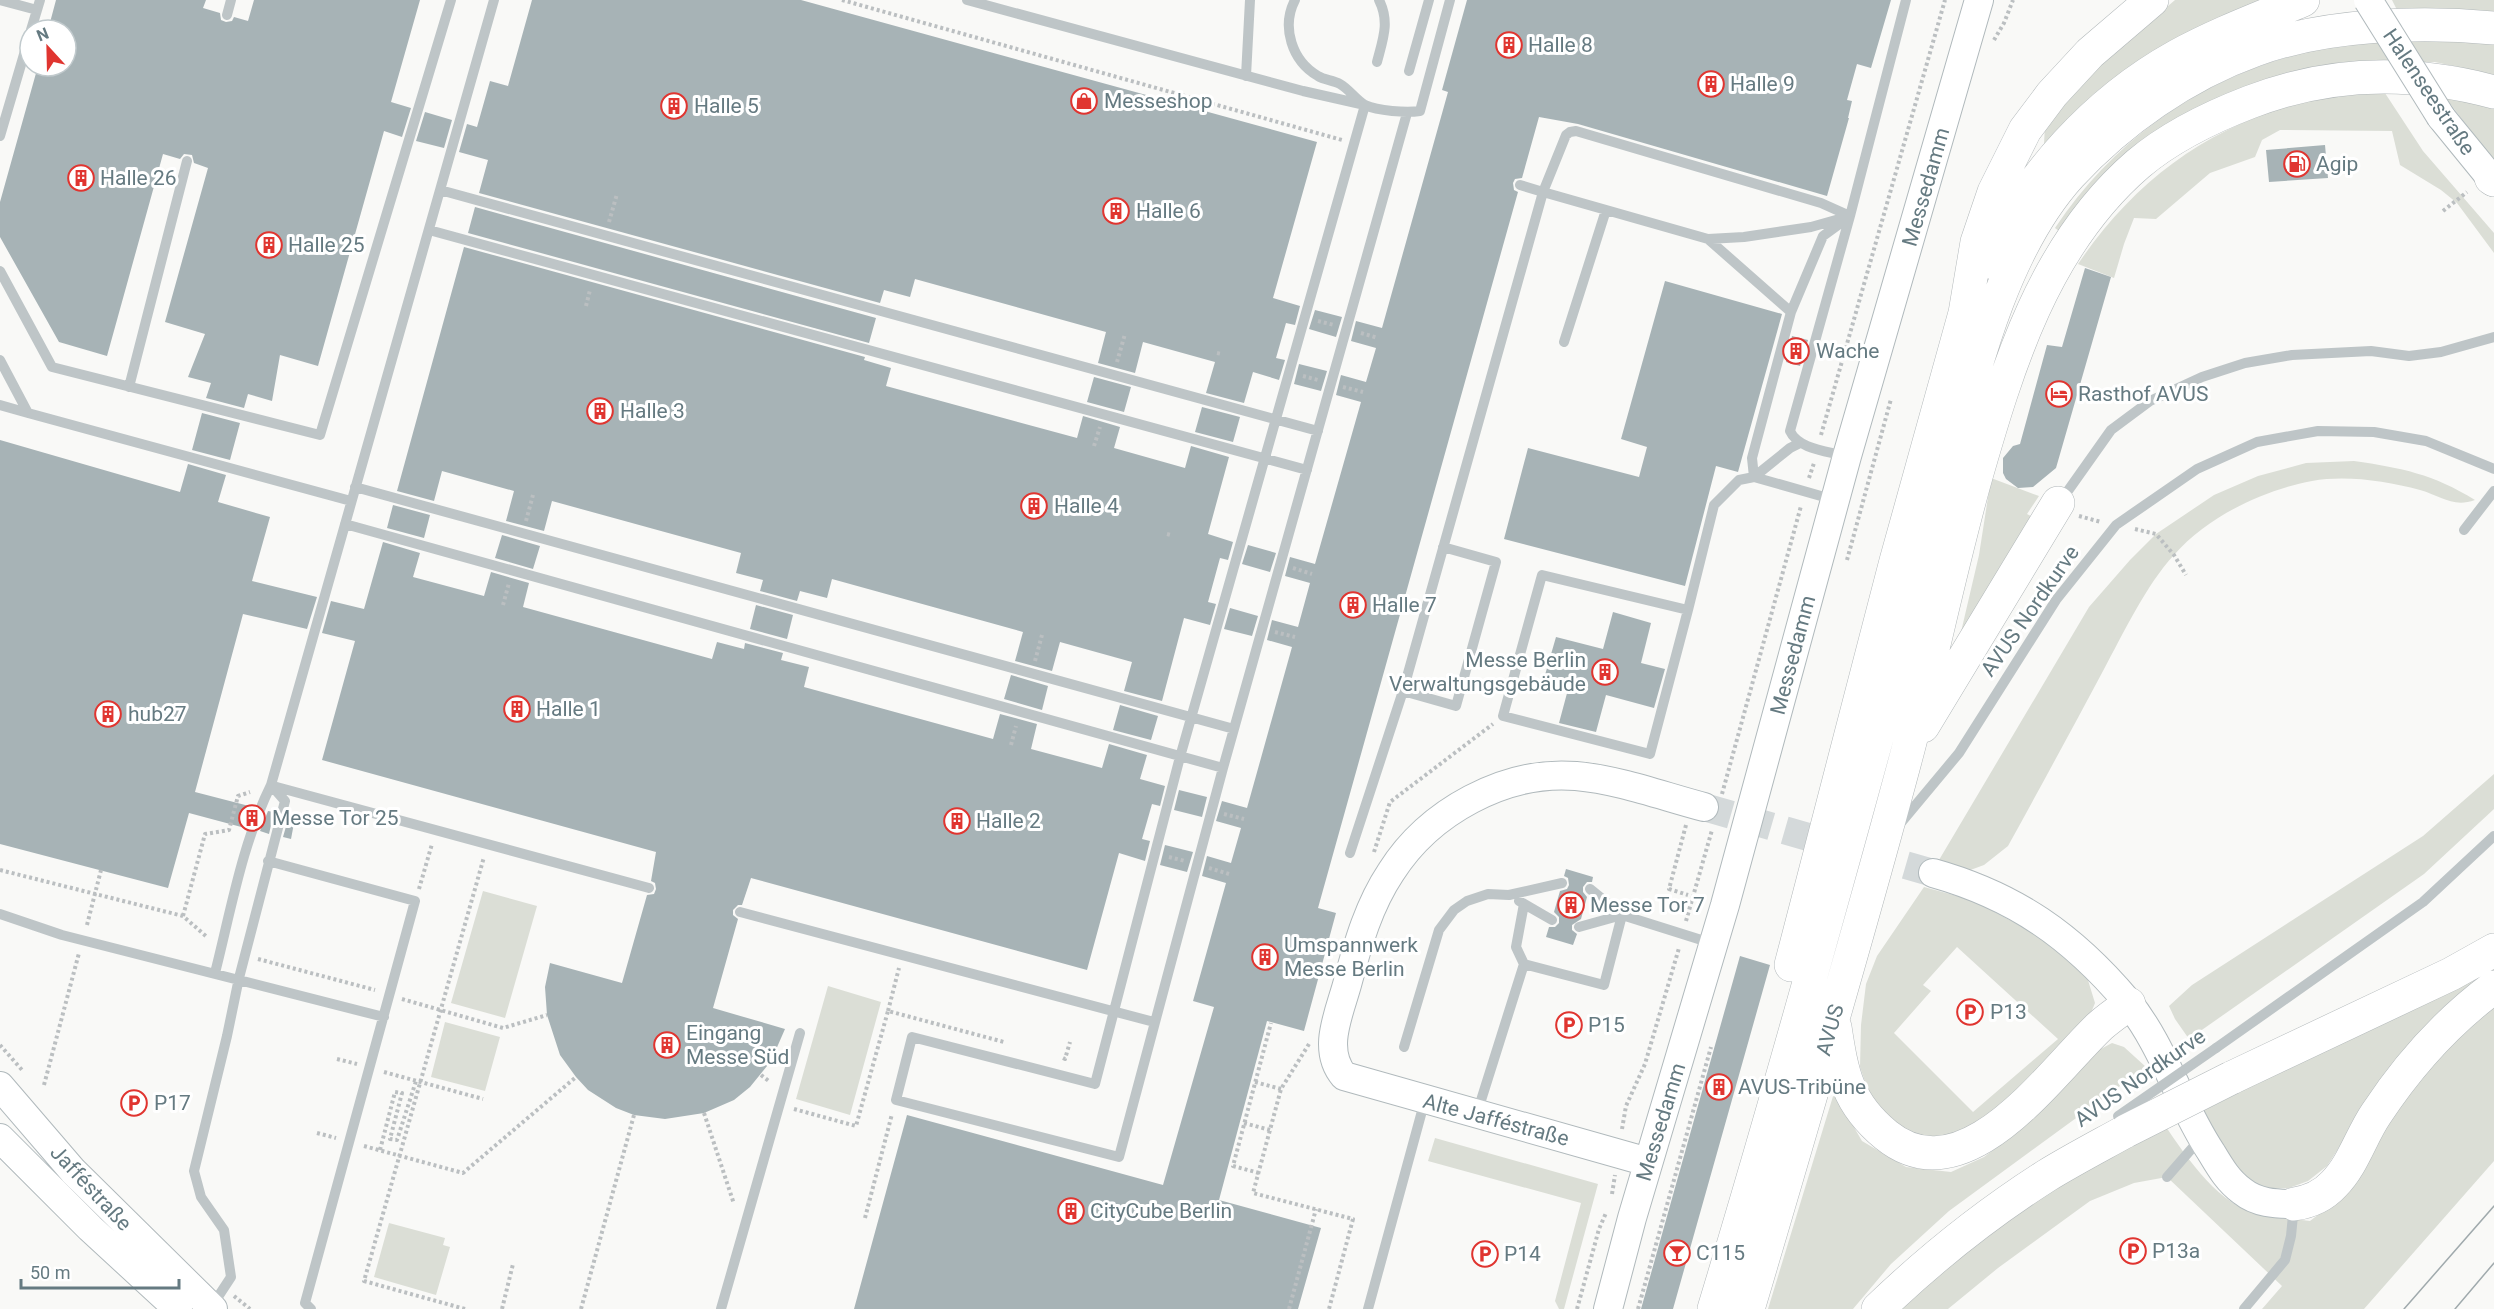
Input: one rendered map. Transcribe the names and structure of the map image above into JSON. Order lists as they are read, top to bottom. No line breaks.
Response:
{"streets":{"highway":["AVUS"],"main road":["Halenseestraße","Messedamm","Alte Jafféstraße","Jafféstraße"],"lane":["AVUS Nordkurve"]},"crossings":[["Messedamm","Alte Jafféstraße"],["AVUS Nordkurve","AVUS"]],"places":{"building":["Halle 8","Halle 9","Halle 5","Halle 26","Halle 6","Halle 25","Wache","Halle 3","Halle 4","Halle 7","Messe Berlin Verwaltungsgebäude","Halle 1","hub27","Messe Tor 25","Halle 2","Messe Tor 7","Umspannwerk Messe Berlin","Eingang Messe Süd","AVUS-Tribüne","CityCube Berlin"],"shop":["Messeshop"],"fuel station":["Agip"],"hotel":["Rasthof AVUS"],"parking":["P13","P15","P17","P13a","P14"],"bar":["C115"]},"scale_bar":"50 m","north":"top"}
